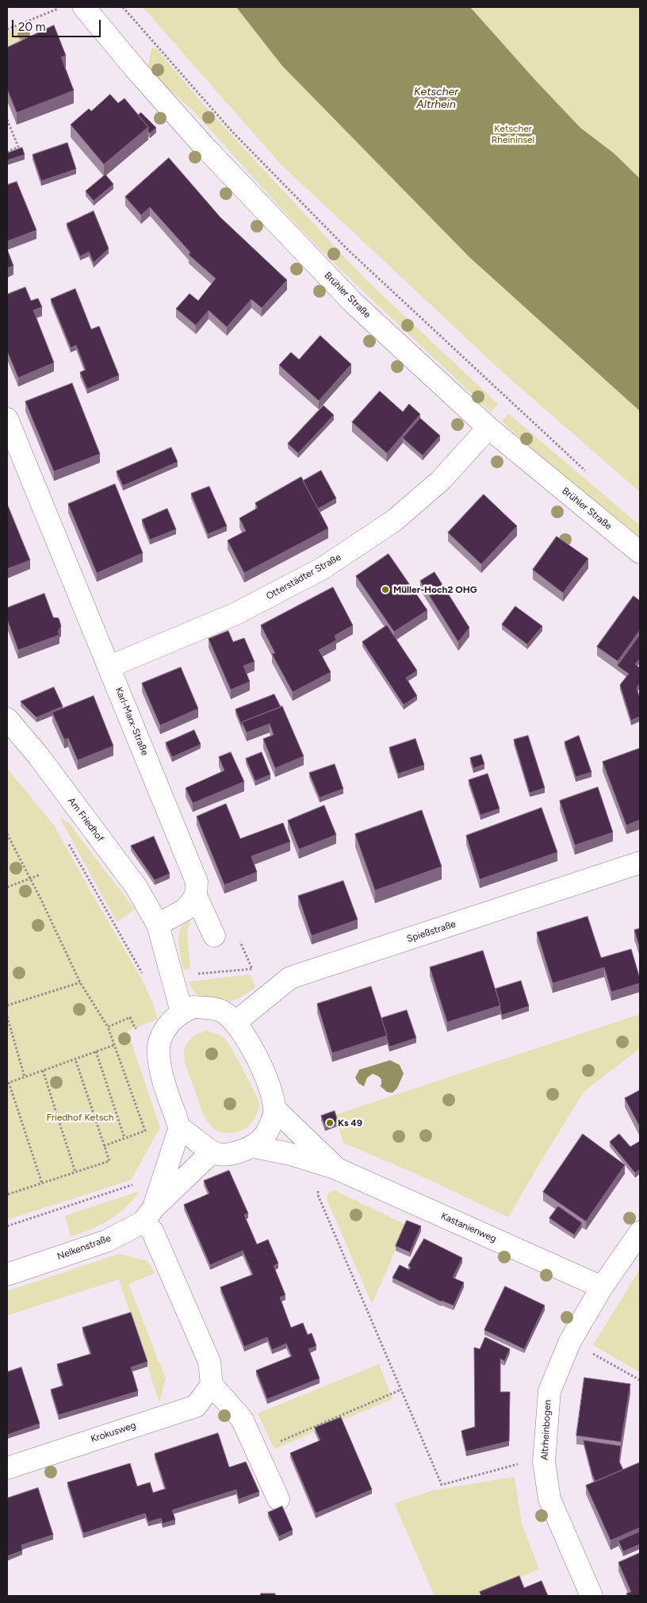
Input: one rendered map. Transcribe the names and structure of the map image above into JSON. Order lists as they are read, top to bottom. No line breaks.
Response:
{"streets":{"street":["Brühler Straße","Otterstädter Straße","Karl-Marx-Straße","Am Friedhof","Spießstraße","Kastanienweg","Nelkenstraße","Altrheinbogen","Krokusweg"]},"crossings":[["Brühler Straße","Otterstädter Straße"],["Otterstädter Straße","Karl-Marx-Straße"],["Spießstraße","Kastanienweg"],["Spießstraße","Nelkenstraße"],["Kastanienweg","Nelkenstraße"],["Kastanienweg","Altrheinbogen"]],"water":["Ketscher Altrhein"],"parks":["Ketscher Rheininsel","Friedhof Ketsch"],"places":["Müller-Hoch2 OHG","Ks 49"],"scale_bar":"20 m"}
